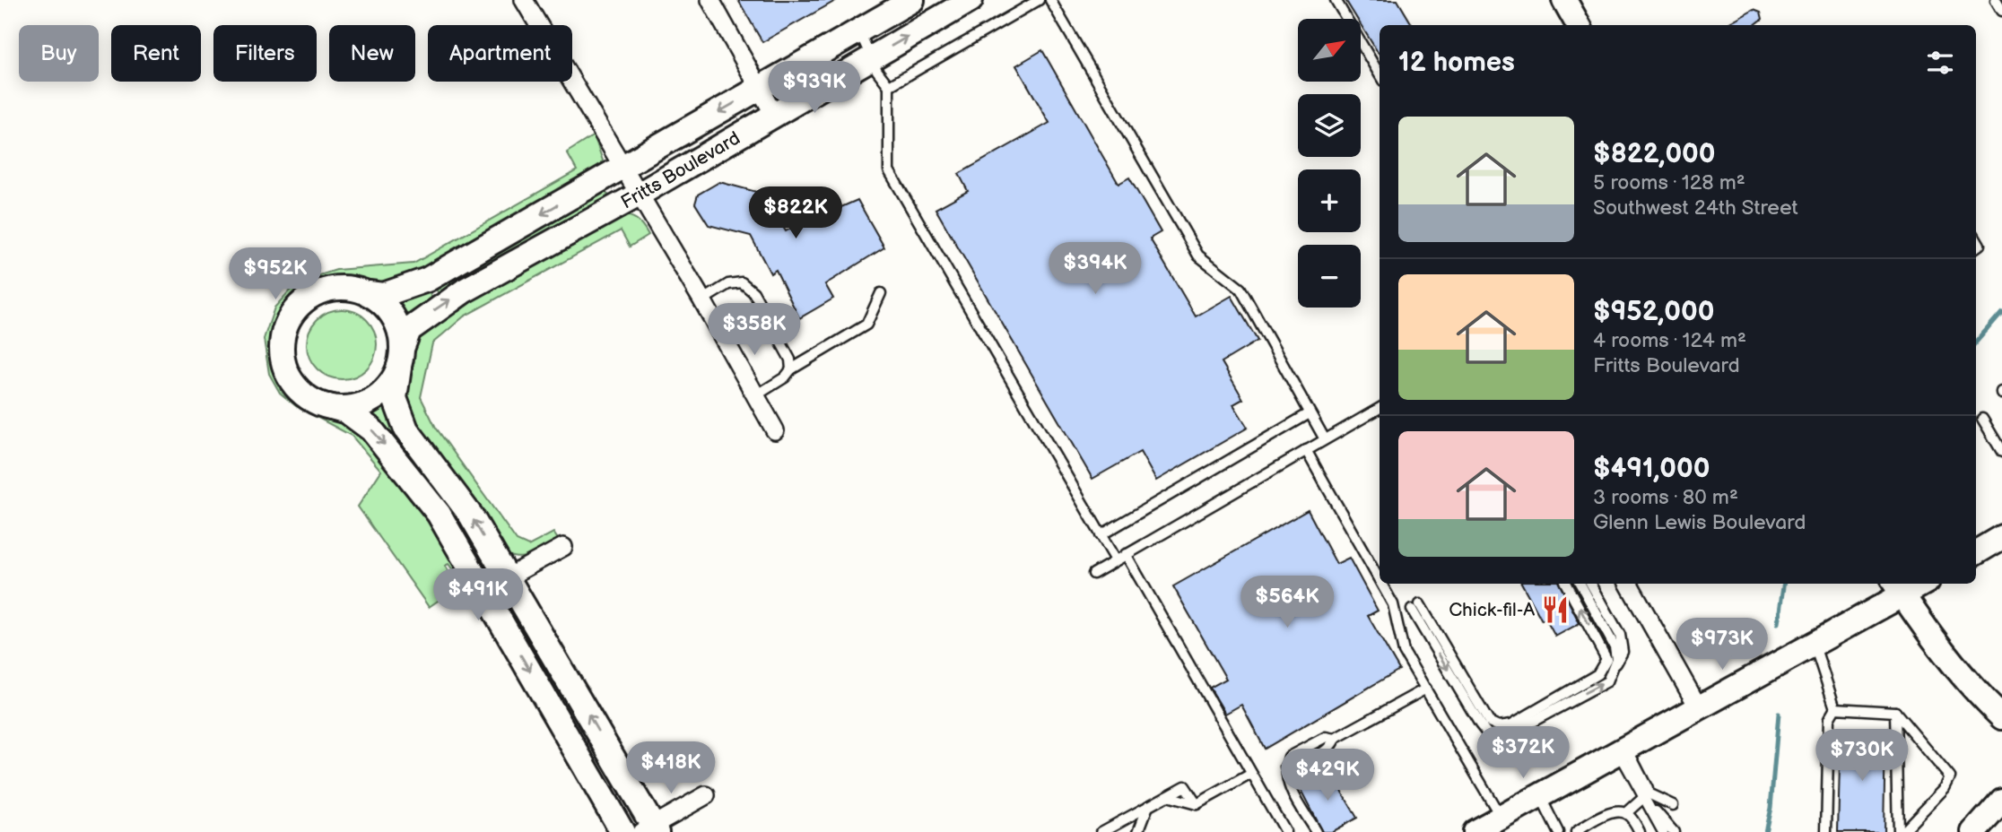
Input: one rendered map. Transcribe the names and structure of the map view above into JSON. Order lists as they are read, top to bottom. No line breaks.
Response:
{"streets":{"street":["Fritts Boulevard"]},"places":{"restaurant":["Chick-fil-A"]},"north":"top right","page":{"map_buttons":["+","−"],"chip":["Buy","Rent","Filters","New","Apartment"],"heading":"12 homes","price":["$939K","$822K","$394K","$952K","$358K","$491K","$564K","$973K","$372K","$730K","$418K","$429K"],"list":[{"name":"$822,000","note":"5 rooms · 128 m² · Southwest 24th Street"},{"name":"$952,000","note":"4 rooms · 124 m² · Fritts Boulevard"},{"name":"$491,000","note":"3 rooms · 80 m² · Glenn Lewis Boulevard"}]}}
